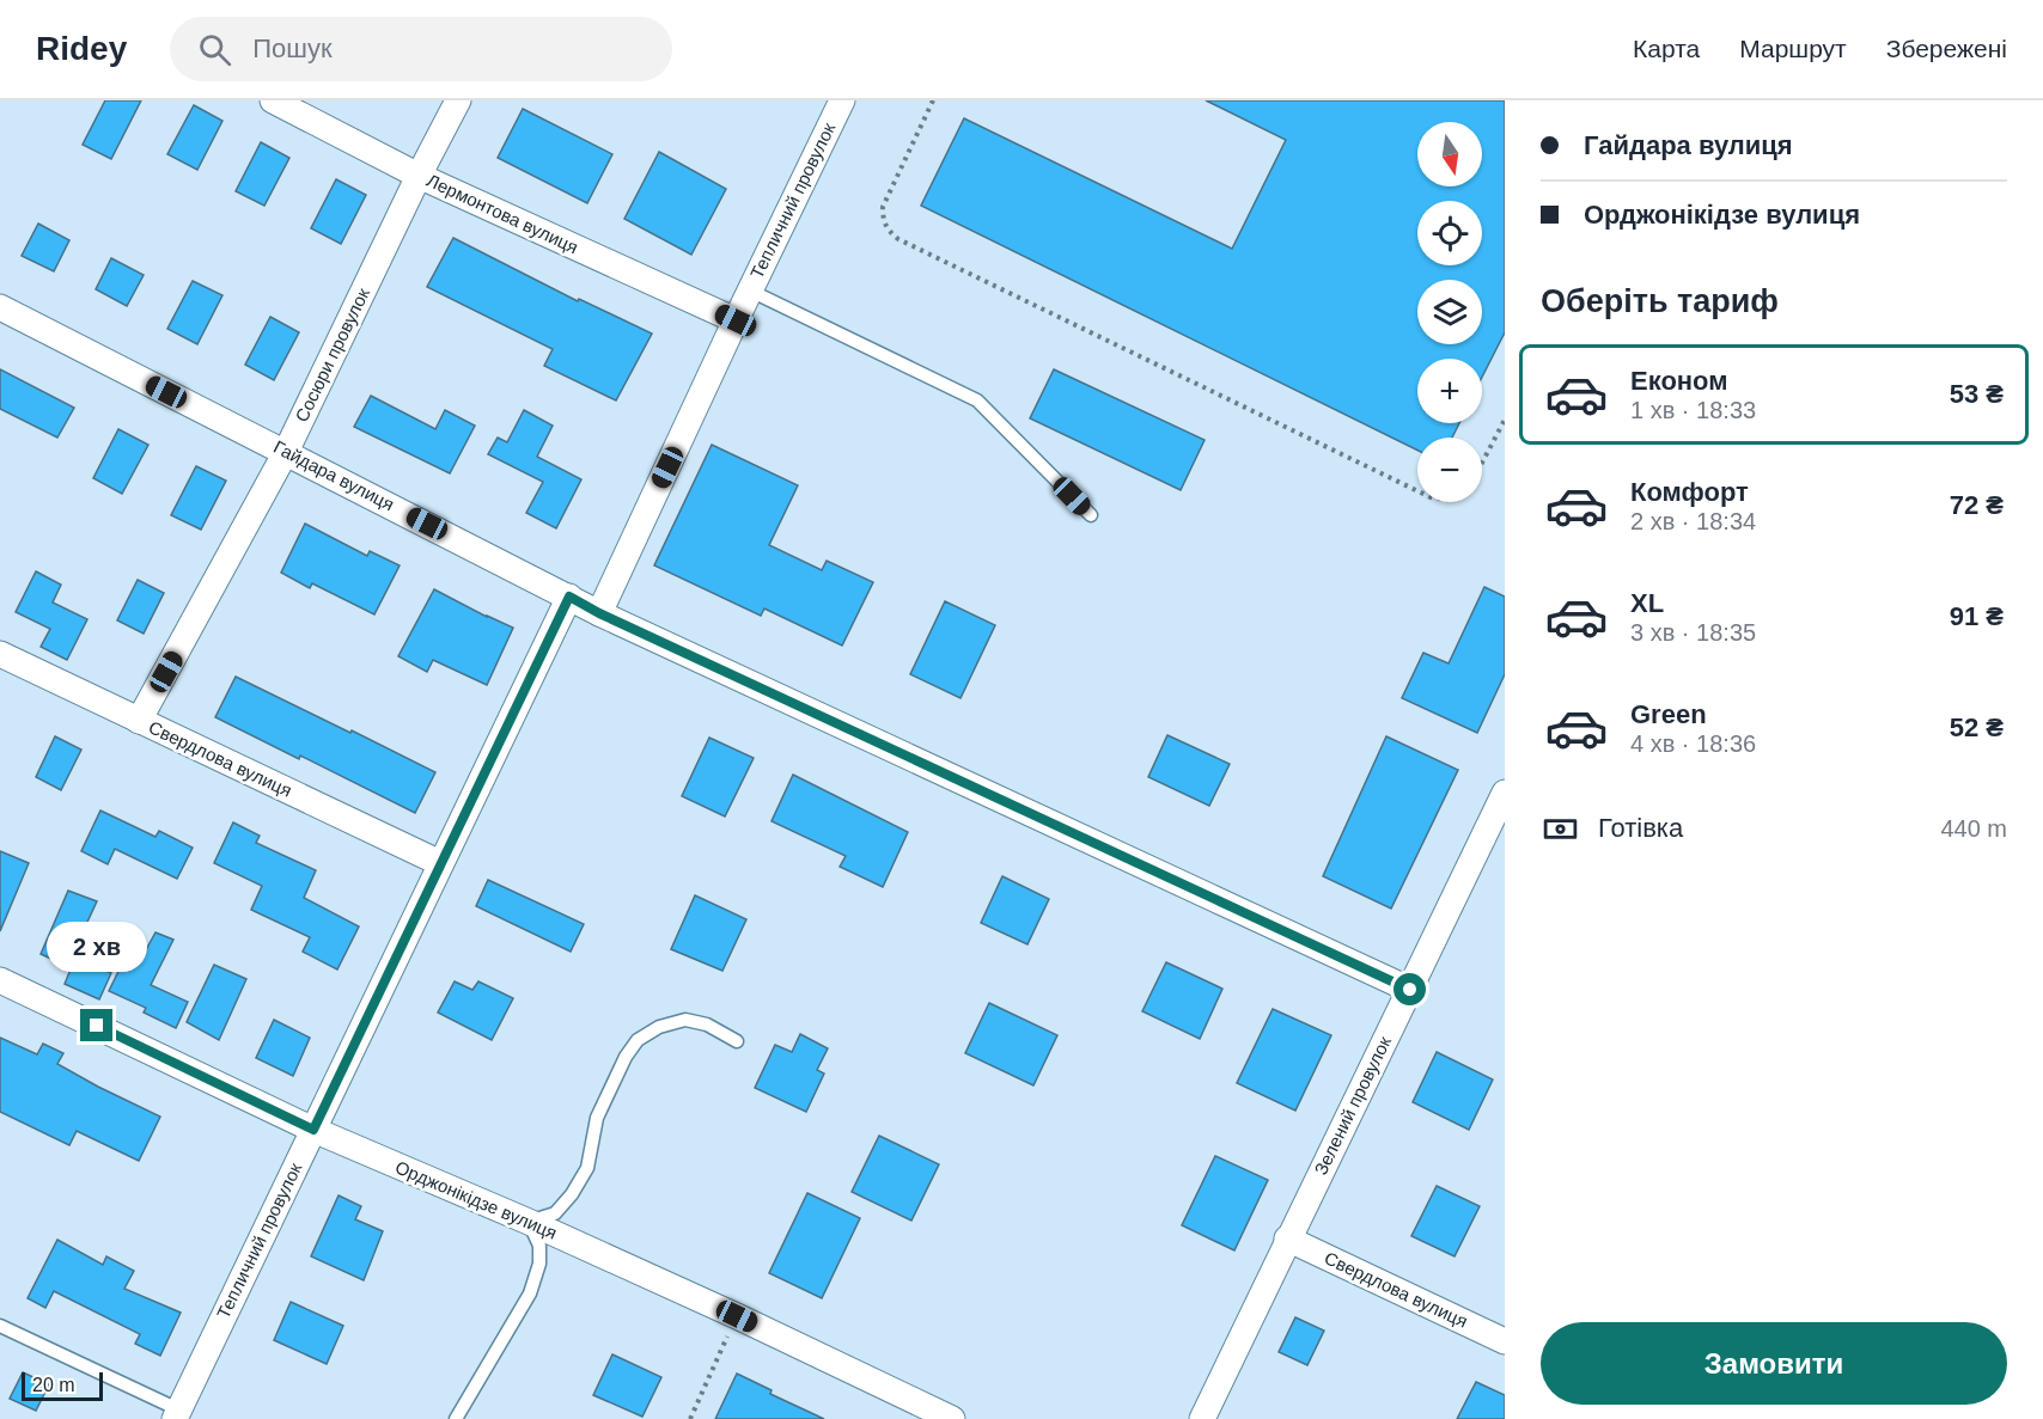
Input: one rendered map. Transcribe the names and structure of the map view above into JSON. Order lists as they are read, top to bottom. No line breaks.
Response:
{"streets":{"street":["Тепличний провулок","Лермонтова вулиця","Сосюри провулок","Гайдара вулиця","Свердлова вулиця","Зелений провулок","Орджонікідзе вулиця"]},"crossings":[["Тепличний провулок","Лермонтова вулиця"],["Тепличний провулок","Гайдара вулиця"],["Тепличний провулок","Свердлова вулиця"],["Тепличний провулок","Орджонікідзе вулиця"],["Лермонтова вулиця","Сосюри провулок"],["Сосюри провулок","Гайдара вулиця"],["Сосюри провулок","Свердлова вулиця"],["Гайдара вулиця","Зелений провулок"],["Свердлова вулиця","Зелений провулок"]],"scale_bar":"20 m","north":"bottom","page":{"header":"Ridey","search":"Пошук","nav":["Карта","Маршрут","Збережені"],"banner":["Гайдара вулиця","Орджонікідзе вулиця"],"map_buttons":["+","−"],"heading":"Оберіть тариф","list":[{"name":"Економ","note":"1 хв · 18:33","value":"53 ₴"},{"name":"Комфорт","note":"2 хв · 18:34","value":"72 ₴"},{"name":"XL","note":"3 хв · 18:35","value":"91 ₴"},{"name":"Green","note":"4 хв · 18:36","value":"52 ₴"}],"pay":["Готівка","440 m"],"bubble":"2 хв","buttons":"Замовити","scale":"20 m"}}
